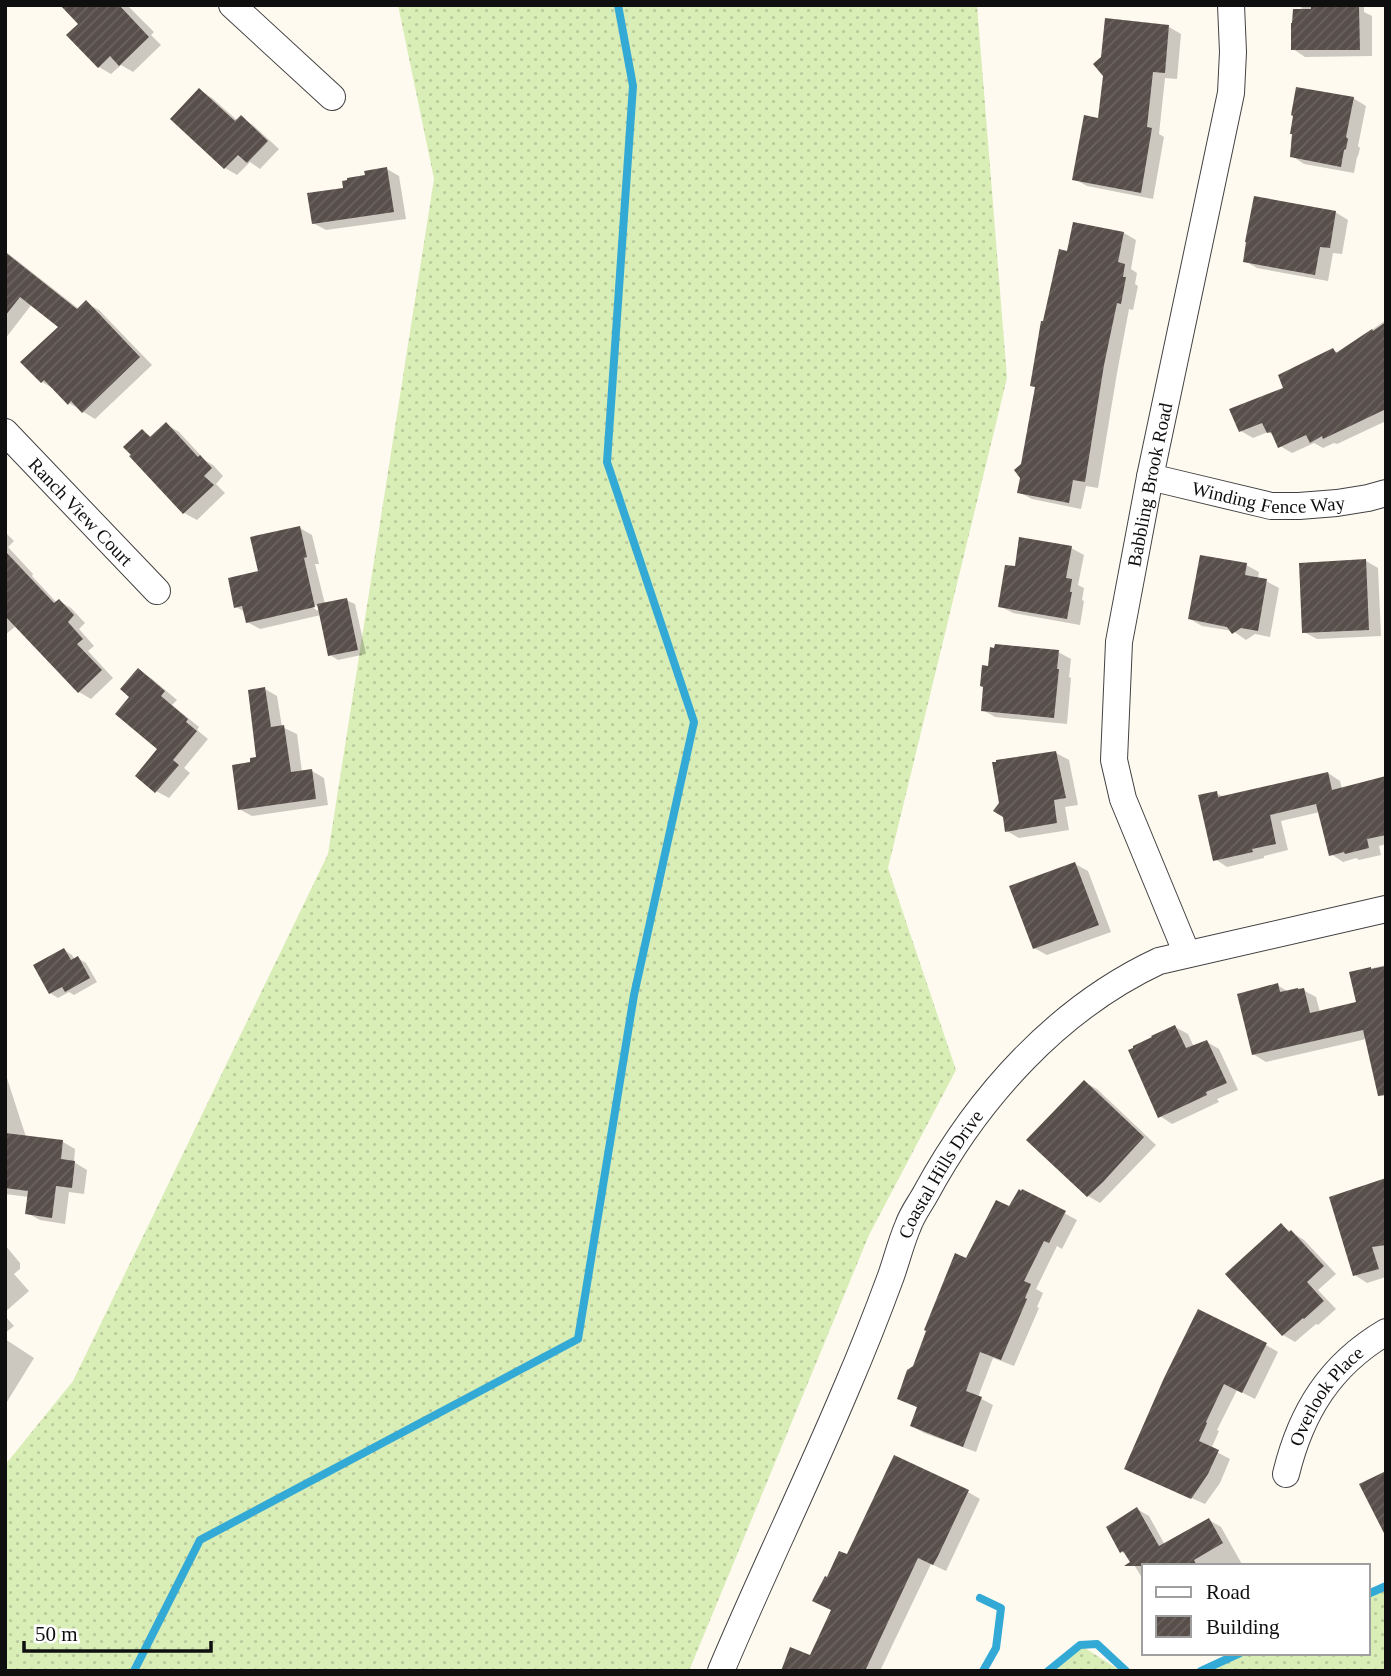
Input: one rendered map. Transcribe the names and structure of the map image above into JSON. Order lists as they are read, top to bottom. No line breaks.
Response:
{"streets":{"street":["Babbling Brook Road","Winding Fence Way","Ranch View Court","Coastal Hills Drive","Overlook Place"]},"crossings":[["Babbling Brook Road","Winding Fence Way"],["Babbling Brook Road","Coastal Hills Drive"]],"legend":["Road","Building"],"scale_bar":"50 m"}
